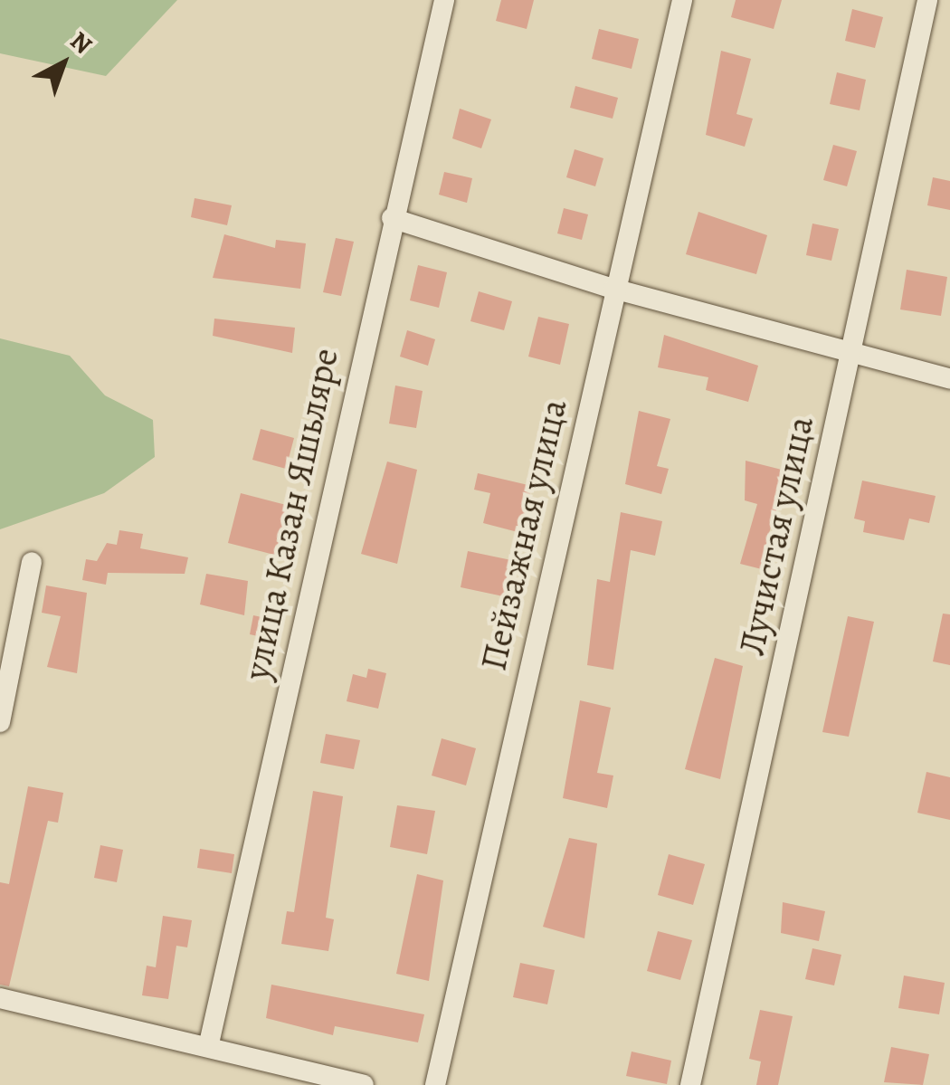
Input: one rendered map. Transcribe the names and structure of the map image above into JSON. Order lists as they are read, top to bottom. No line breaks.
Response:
{"streets":{"street":["улица Казан Яшьляре","Пейзажная улица","Лучистая улица"]},"north":"top right"}
